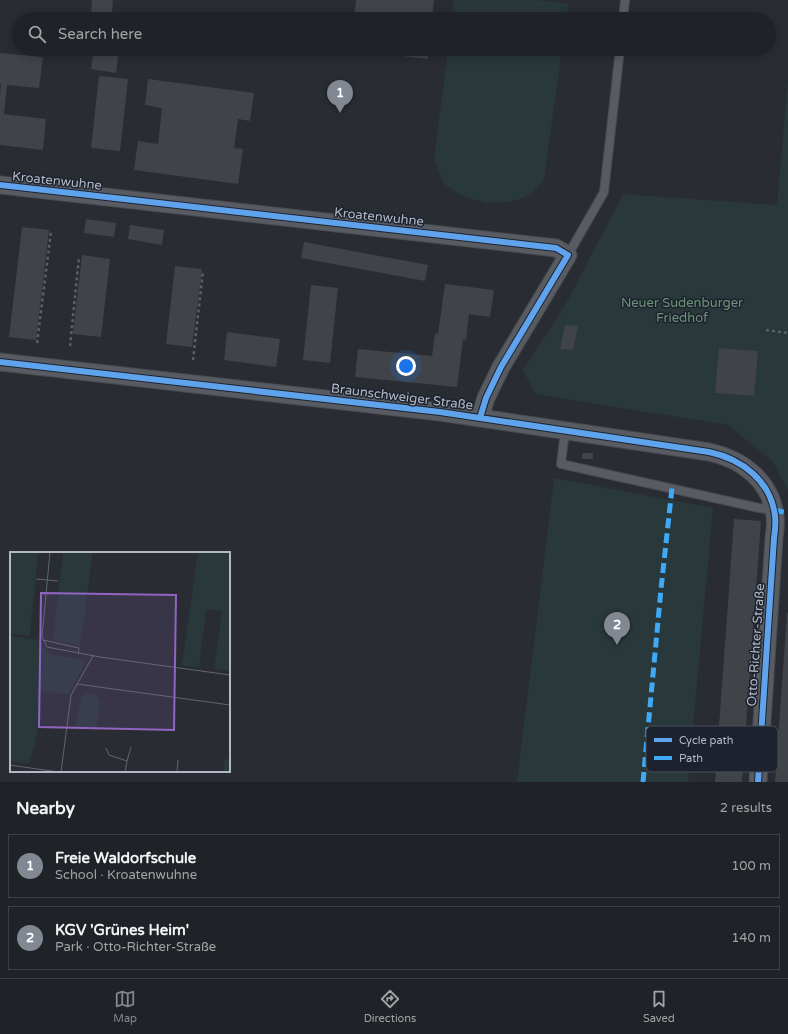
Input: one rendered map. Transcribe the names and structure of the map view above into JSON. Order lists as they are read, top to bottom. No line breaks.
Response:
{"streets":{"street":["Kroatenwuhne","Braunschweiger Straße","Otto-Richter-Straße"]},"crossings":[["Braunschweiger Straße","Otto-Richter-Straße"]],"parks":["Neuer Sudenburger Friedhof"],"legend":["Cycle path","Path"],"page":{"search":"Search here","pins":["1","2"],"heading":["Nearby","2 results"],"list":[{"mark":"1","name":"Freie Waldorfschule","note":"School · Kroatenwuhne","value":"100 m"},{"mark":"2","name":"KGV 'Grünes Heim'","note":"Park · Otto-Richter-Straße","value":"140 m"}],"nav":["Map","Directions","Saved"]}}
